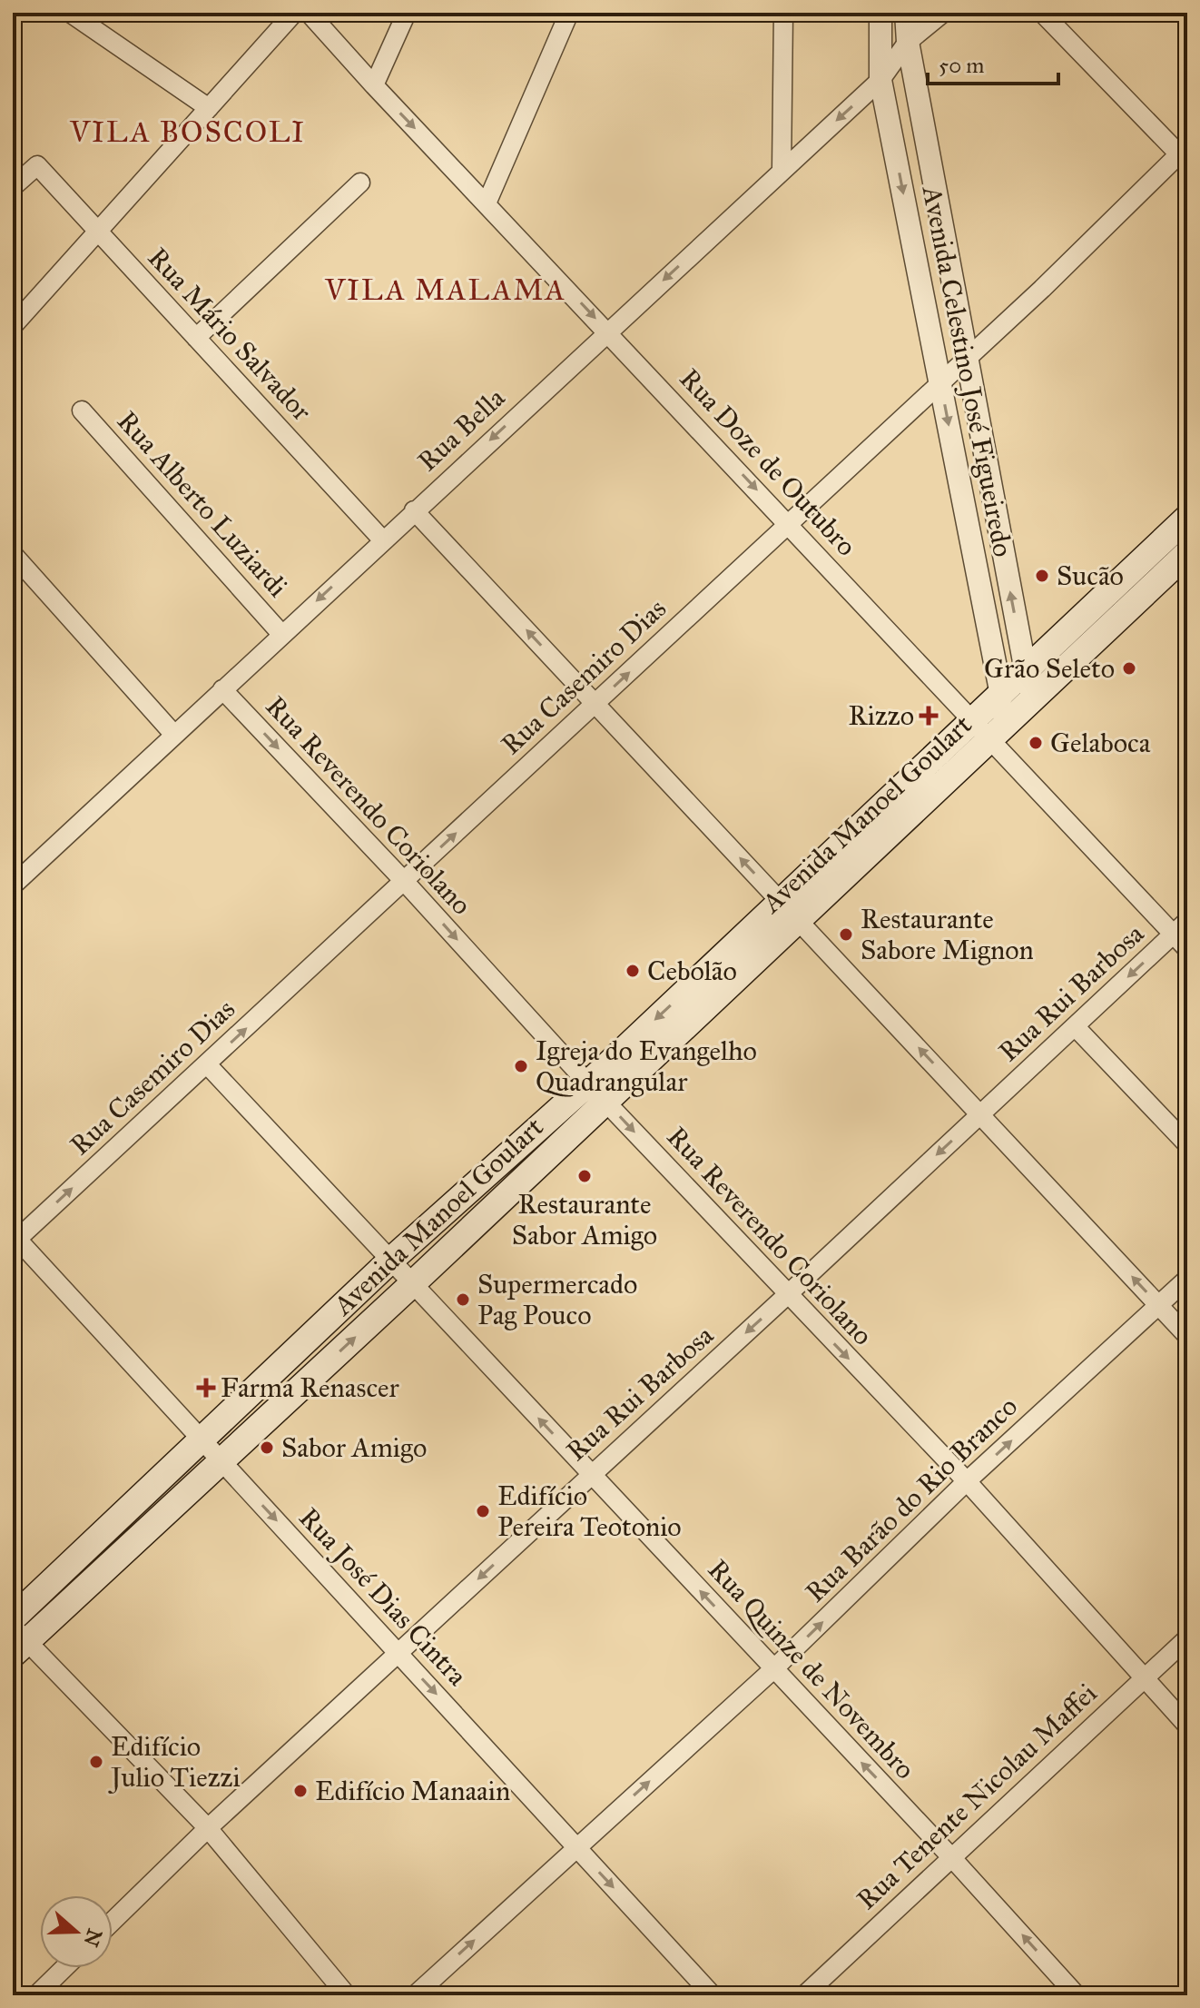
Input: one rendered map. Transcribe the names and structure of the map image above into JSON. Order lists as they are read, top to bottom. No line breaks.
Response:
{"streets":{"main road":["Avenida Manoel Goulart"],"street":["Rua Mário Salvador","Avenida Celestino José Figueiredo","Rua Bella","Rua Doze de Outubro","Rua Alberto Luziardi","Rua Casemiro Dias","Rua Reverendo Coriolano","Rua Rui Barbosa","Rua Barão do Rio Branco","Rua José Dias Cintra","Rua Quinze de Novembro","Rua Tenente Nicolau Maffei"]},"crossings":[["Rua Mário Salvador","Rua Bella"],["Avenida Celestino José Figueiredo","Rua Bella"],["Avenida Celestino José Figueiredo","Rua Casemiro Dias"],["Avenida Celestino José Figueiredo","Avenida Manoel Goulart"],["Rua Bella","Rua Doze de Outubro"],["Rua Bella","Rua Alberto Luziardi"],["Rua Bella","Rua Reverendo Coriolano"],["Rua Doze de Outubro","Rua Casemiro Dias"],["Rua Doze de Outubro","Avenida Manoel Goulart"],["Rua Doze de Outubro","Rua Rui Barbosa"],["Rua Casemiro Dias","Rua Reverendo Coriolano"],["Rua Casemiro Dias","Rua José Dias Cintra"],["Rua Casemiro Dias","Rua Quinze de Novembro"],["Rua Reverendo Coriolano","Avenida Manoel Goulart"],["Rua Reverendo Coriolano","Rua Rui Barbosa"],["Rua Reverendo Coriolano","Rua Barão do Rio Branco"],["Rua Reverendo Coriolano","Rua Tenente Nicolau Maffei"],["Avenida Manoel Goulart","Rua José Dias Cintra"],["Avenida Manoel Goulart","Rua Quinze de Novembro"],["Rua Rui Barbosa","Rua José Dias Cintra"],["Rua Rui Barbosa","Rua Quinze de Novembro"],["Rua Barão do Rio Branco","Rua José Dias Cintra"],["Rua Barão do Rio Branco","Rua Quinze de Novembro"],["Rua Quinze de Novembro","Rua Tenente Nicolau Maffei"]],"one_way":["Rua Bella","Rua Doze de Outubro","Rua Casemiro Dias","Rua Reverendo Coriolano","Rua Rui Barbosa","Rua Barão do Rio Branco","Rua José Dias Cintra","Rua Quinze de Novembro"],"districts":["VILA BOSCOLI","VILA MALAMA"],"places":{"other":["Sucão","Grão Seleto","Gelaboca","Restaurante Sabore Mignon","Cebolão","Igreja do Evangelho Quadrangular","Restaurante Sabor Amigo","Supermercado Pag Pouco","Sabor Amigo","Edifício Pereira Teotonio","Edifício Julio Tiezzi","Edifício Manaain"],"health":["Rizzo","Farma Renascer"]},"scale_bar":"50 m","north":"right"}
